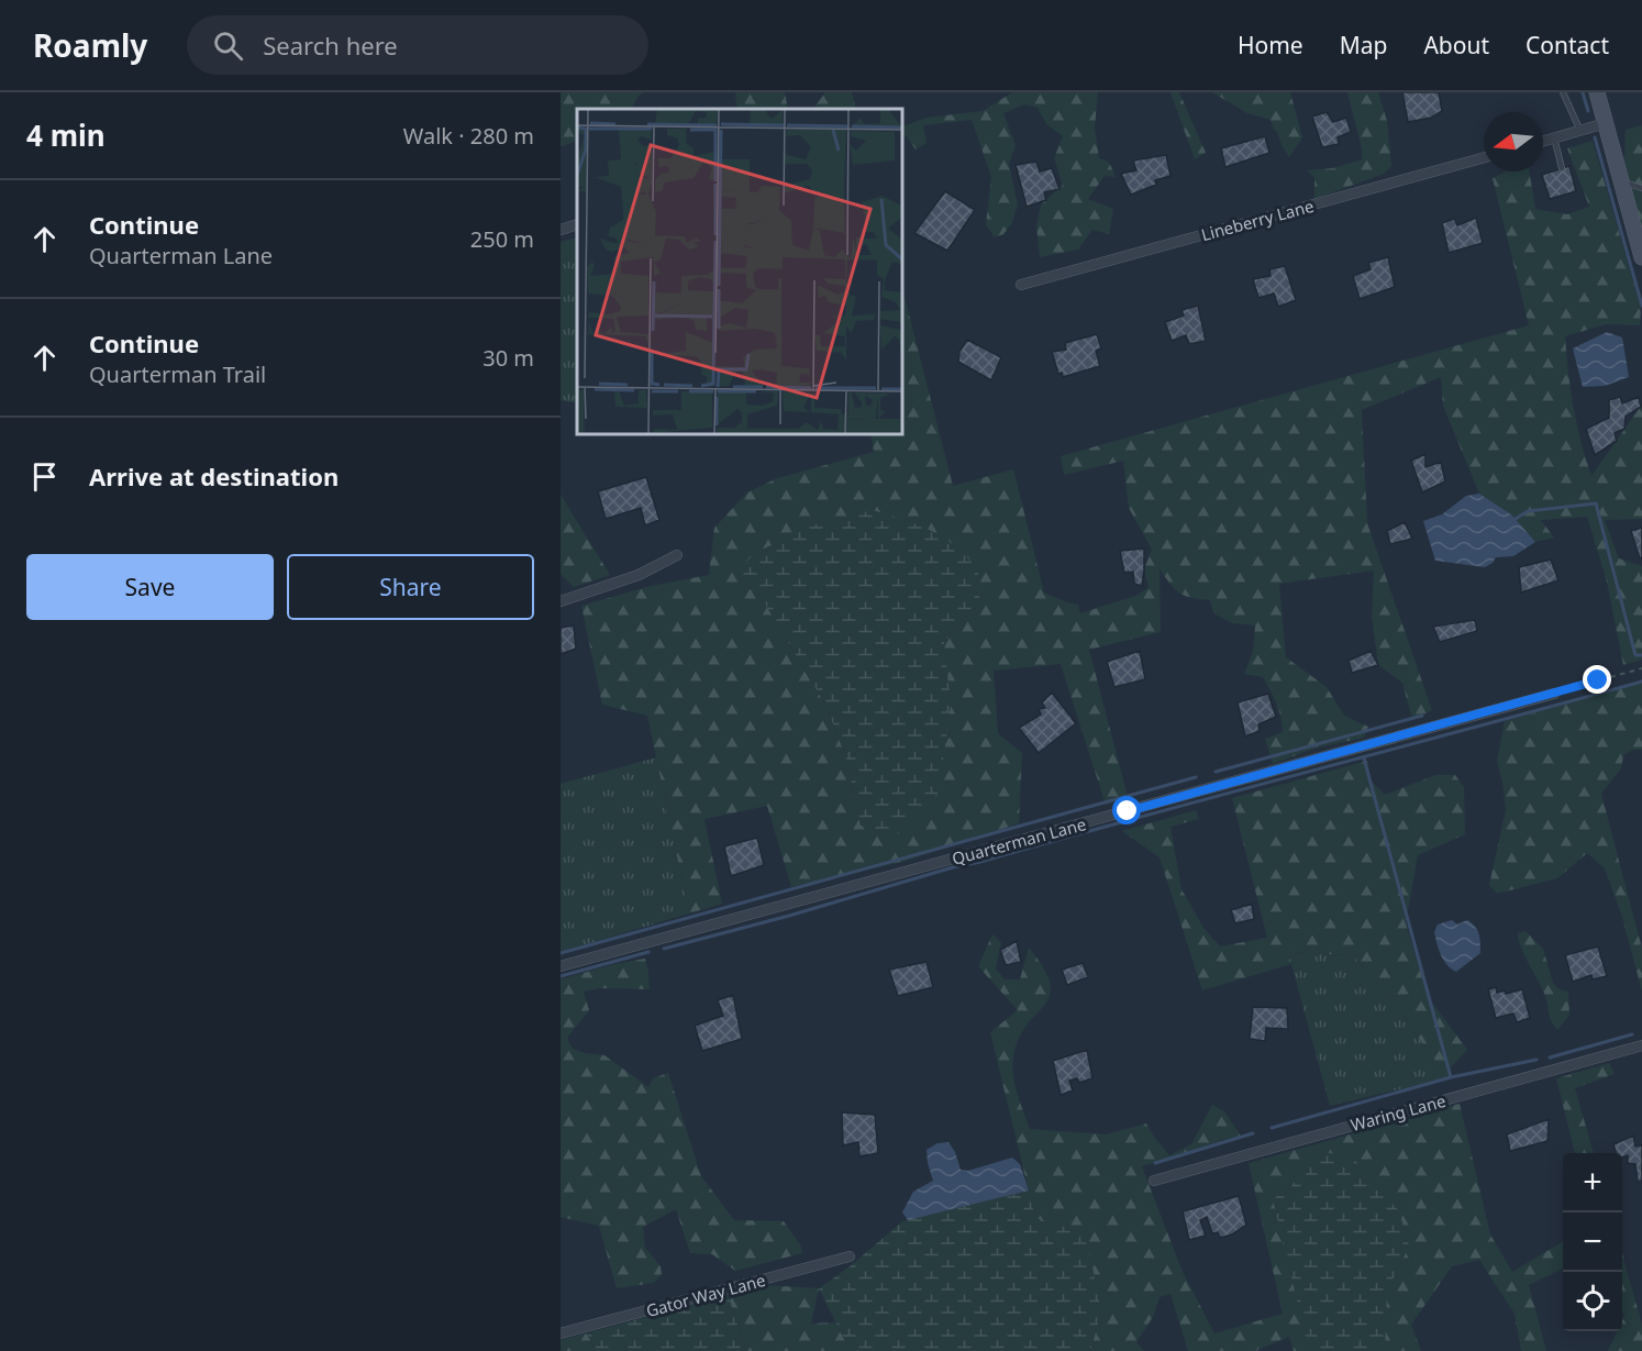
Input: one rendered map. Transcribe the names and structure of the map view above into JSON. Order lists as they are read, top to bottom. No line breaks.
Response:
{"streets":{"street":["Lineberry Lane","Quarterman Lane","Waring Lane","Gator Way Lane"]},"north":"left","page":{"header":"Roamly","search":"Search here","nav":["Home","Map","About","Contact"],"heading":["4 min","Walk · 280 m"],"list":[["Continue","Quarterman Lane","250 m"],["Continue","Quarterman Trail","30 m"],"Arrive at destination"],"buttons":["Save","Share"],"map_buttons":["+","−"]}}
